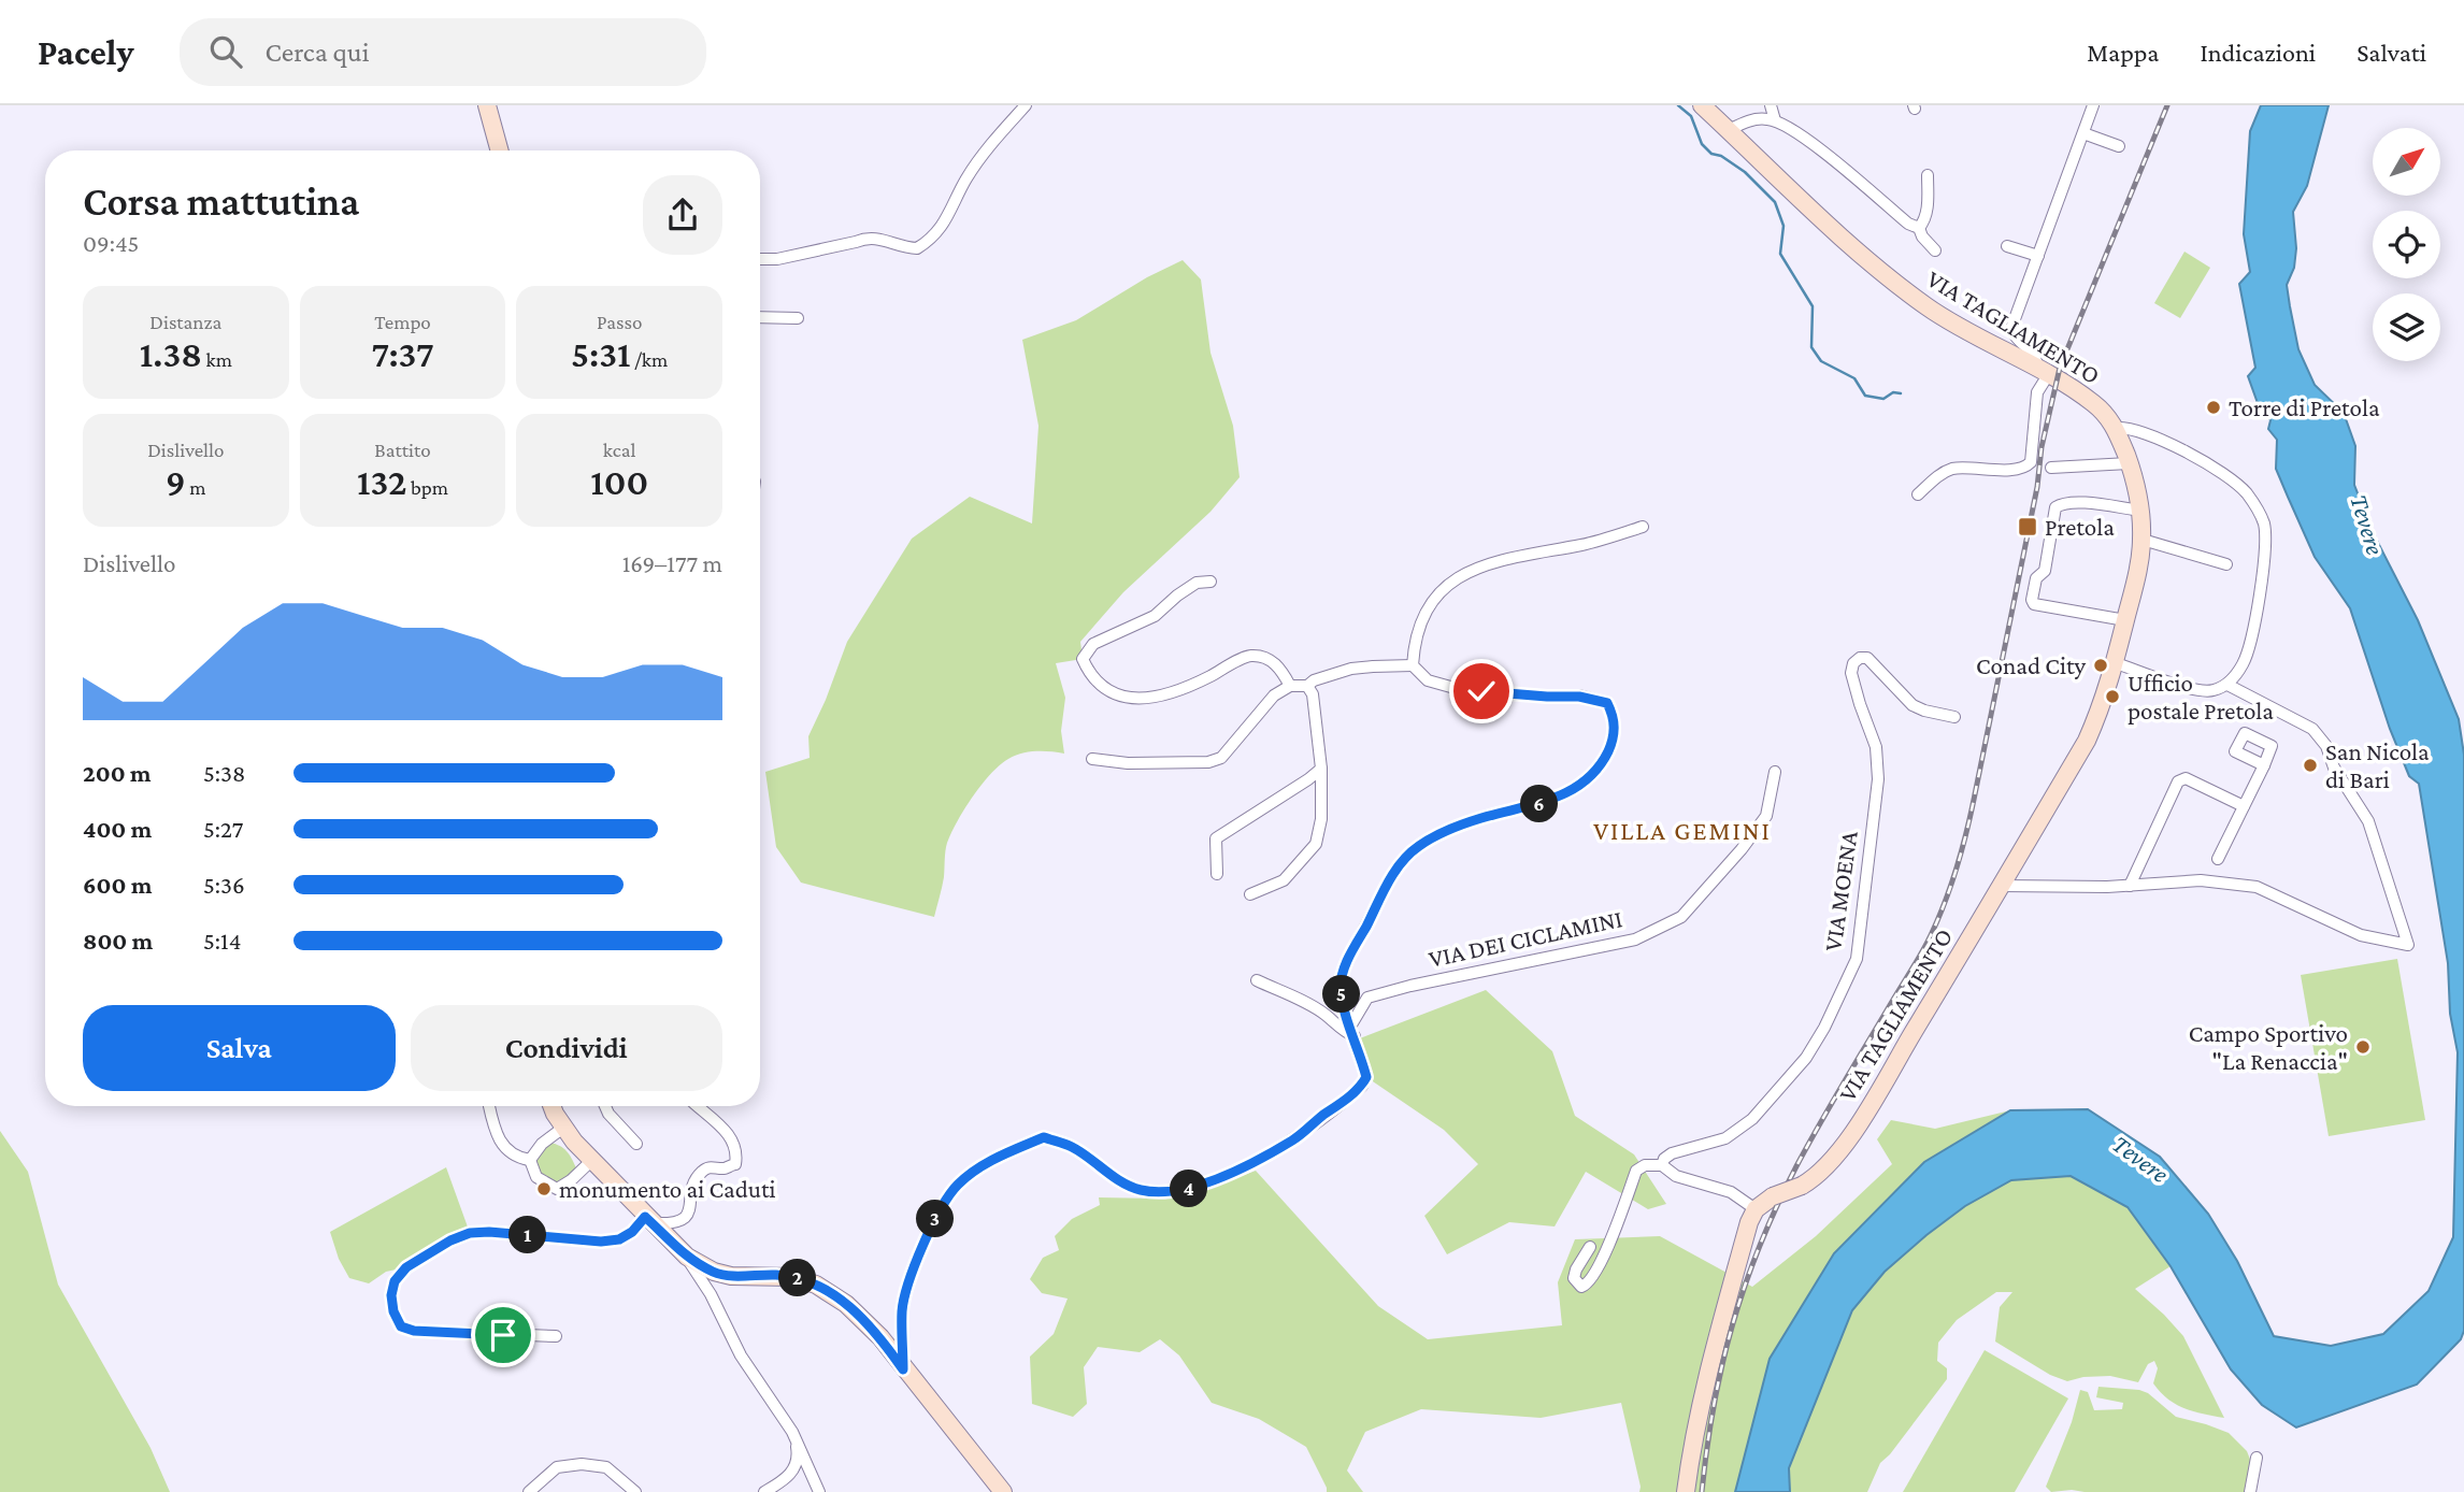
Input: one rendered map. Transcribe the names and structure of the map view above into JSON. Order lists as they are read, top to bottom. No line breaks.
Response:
{"streets":{"street":["VIA TAGLIAMENTO","VIA MOENA","VIA DEI CICLAMINI"]},"districts":["VILLA GEMINI"],"water":["Tevere"],"places":{"other":["Torre di Pretola","Conad City","Ufficio postale Pretola","San Nicola di Bari","Campo Sportivo \"La Renaccia\"","monumento ai Caduti"],"transit":["Pretola"]},"north":"top right","page":{"header":"Pacely","search":"Cerca qui","nav":["Mappa","Indicazioni","Salvati"],"heading":["Corsa mattutina","09:45"],"stats":[["Distanza","1.38 km"],["Tempo","7:37"],["Passo","5:31 /km"],["Dislivello","9 m"],["Battito","132 bpm"],["kcal","100"]],"chart":["Dislivello","169–177 m"],"list":[{"name":"200 m","note":"5:38"},{"name":"400 m","note":"5:27"},{"name":"600 m","note":"5:36"},{"name":"800 m","note":"5:14"}],"pins":["6","5","4","3","1","2"],"buttons":["Salva","Condividi"]}}
